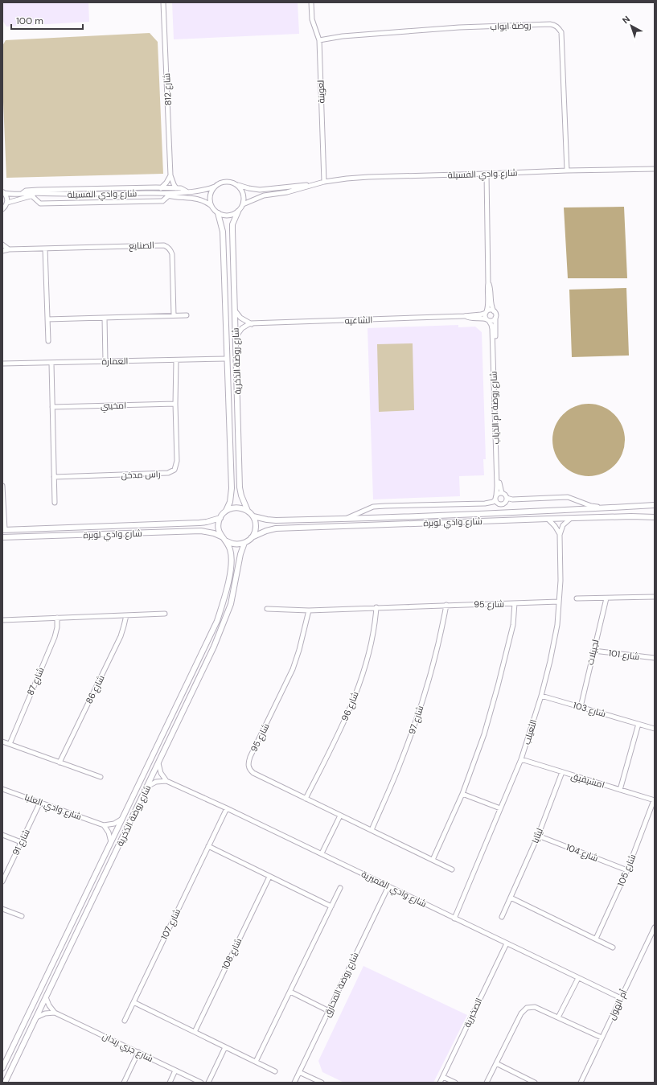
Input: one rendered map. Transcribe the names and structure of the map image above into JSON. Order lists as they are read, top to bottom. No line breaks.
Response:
{"streets":{"street":["روضة ابواب","شارع 812","لعوينة","شارع وادي الفسيلة","الصنايع","الشاغيه","العمارة","شارع روضة الذخرية","امخيبي","شارع روضة ام الذياب","راس مدخن","شارع وادي لوبرة","شارع 95","لجبيلات","شارع 101","شارع 87","شارع 86","شارع 96","شارع 103","شارع 97","الثعيلب","امشيقيق","شارع وادي العلبا","ليثايا","شارع 91","شارع 104","شارع 105","شارع وادي القميرية","شارع 107","شارع 108","شارع روضة المحارق","أم الهول","الصخبرية","شارع جري ربدان"]},"crossings":[["روضة ابواب","لعوينة"],["روضة ابواب","شارع وادي الفسيلة"],["لعوينة","شارع وادي الفسيلة"],["شارع وادي الفسيلة","شارع روضة الذخرية"],["الشاغيه","شارع روضة ام الذياب"],["العمارة","شارع روضة الذخرية"],["العمارة","راس مدخن"],["شارع روضة الذخرية","شارع وادي لوبرة"],["امخيبي","راس مدخن"],["شارع 95","شارع 96"],["شارع 95","شارع 97"],["شارع 95","الثعيلب"],["لجبيلات","شارع 101"],["لجبيلات","شارع 103"],["شارع 103","الثعيلب"],["الثعيلب","امشيقيق"],["الثعيلب","شارع وادي القميرية"],["امشيقيق","ليثايا"],["امشيقيق","شارع 105"],["شارع وادي العلبا","شارع 91"],["ليثايا","شارع 104"],["شارع 104","شارع 105"],["شارع وادي القميرية","شارع 107"],["شارع وادي القميرية","شارع روضة المحارق"],["شارع وادي القميرية","أم الهول"],["شارع وادي القميرية","الصخبرية"]],"scale_bar":"100 m","north":"top left"}
